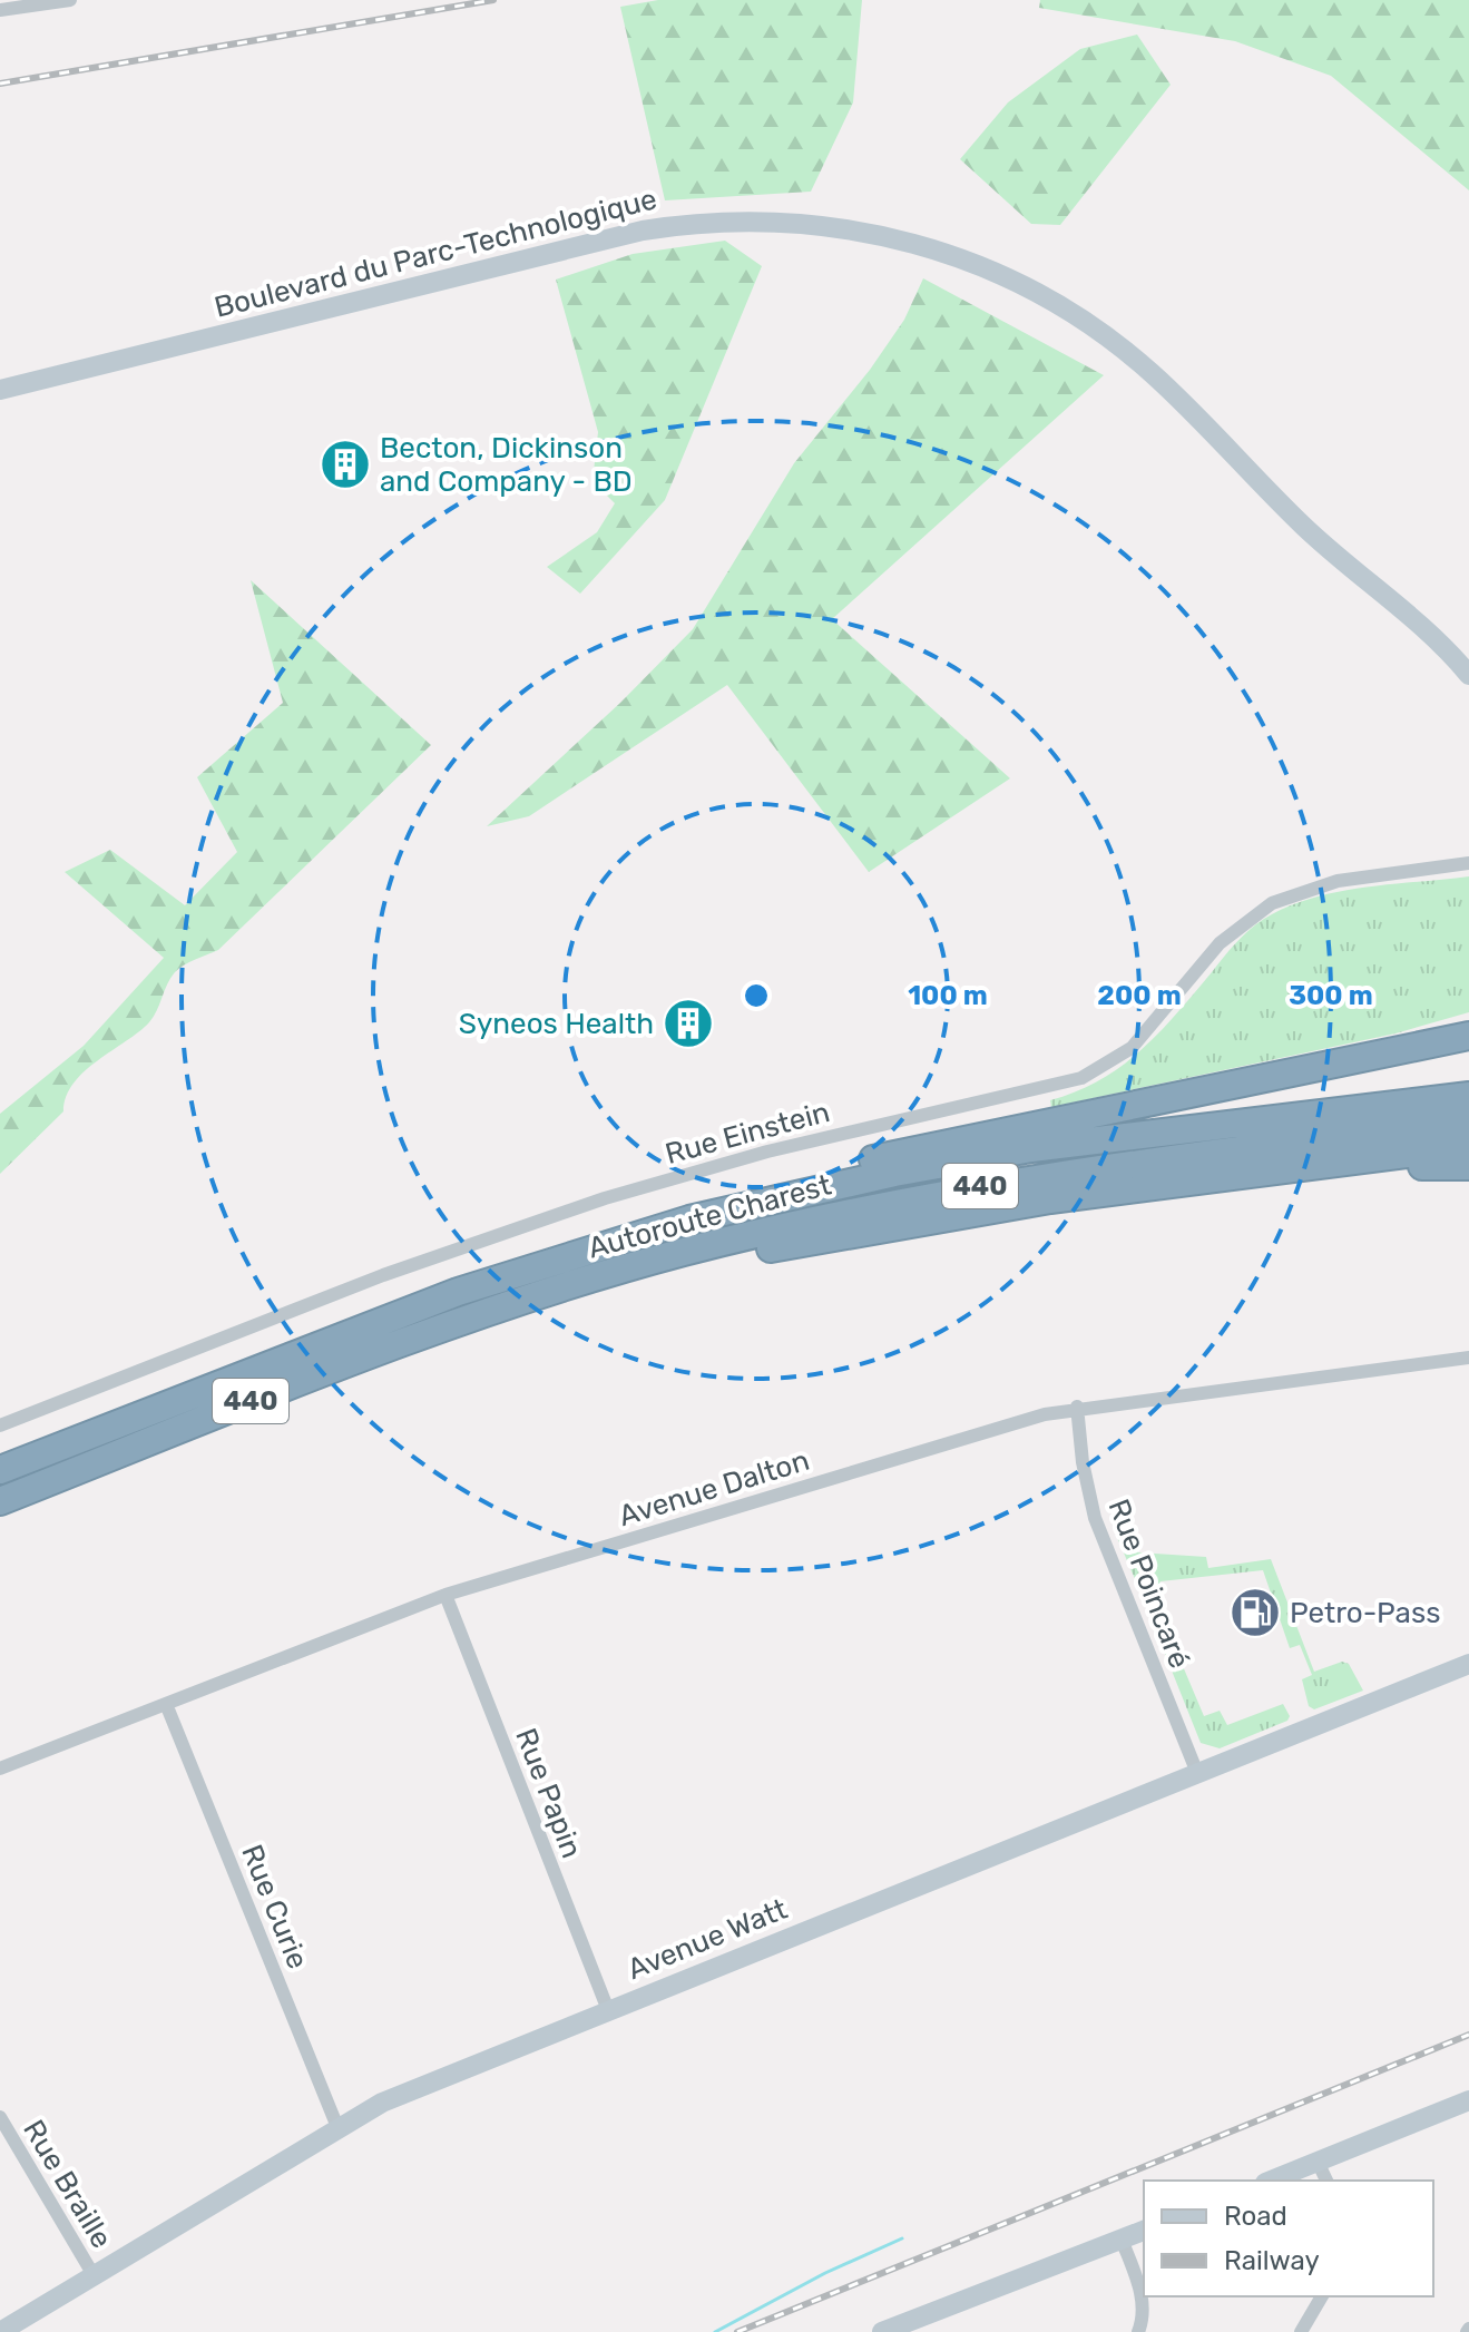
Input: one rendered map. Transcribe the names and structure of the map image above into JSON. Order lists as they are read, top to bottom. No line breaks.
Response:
{"streets":{"highway":["440","Autoroute Charest"],"street":["Boulevard du Parc-Technologique","Rue Einstein","Avenue Dalton","Rue Poincaré","Rue Papin","Rue Curie","Avenue Watt","Rue Braille"]},"crossings":[["Avenue Dalton","Rue Poincaré"],["Avenue Dalton","Rue Papin"],["Avenue Dalton","Rue Curie"],["Rue Poincaré","Avenue Watt"],["Rue Papin","Avenue Watt"],["Rue Curie","Avenue Watt"],["Avenue Watt","Rue Braille"]],"places":{"building":["Becton, Dickinson and Company - BD","Syneos Health"],"fuel station":["Petro-Pass"]},"legend":["Road","Railway"],"rings":["100 m","200 m","300 m"]}
